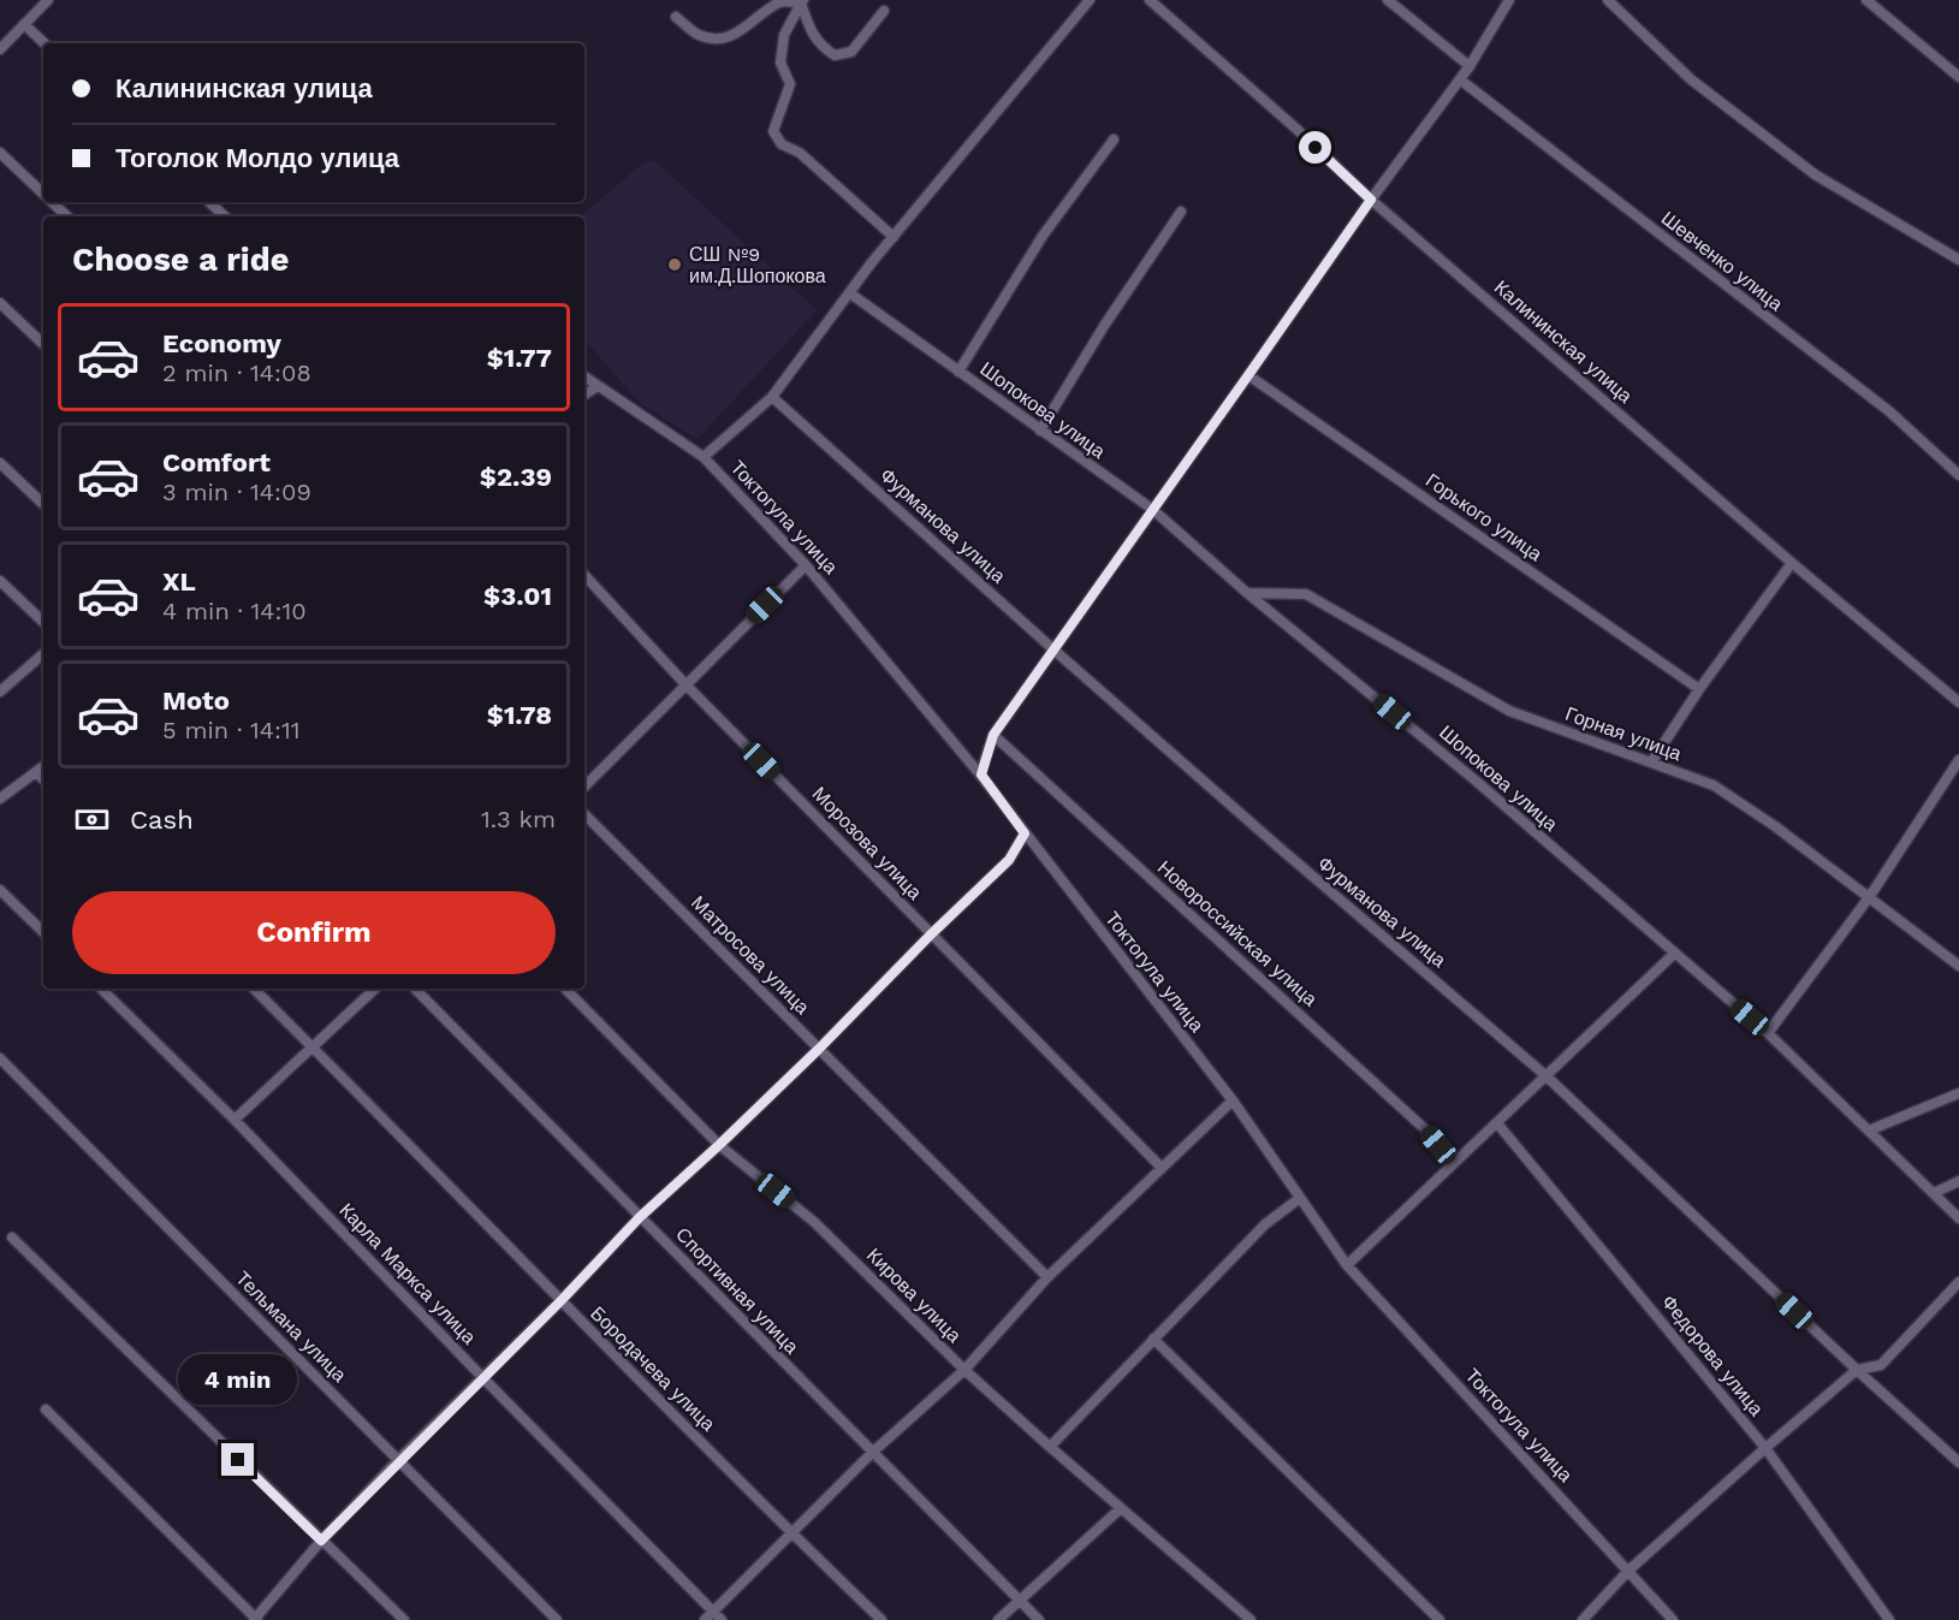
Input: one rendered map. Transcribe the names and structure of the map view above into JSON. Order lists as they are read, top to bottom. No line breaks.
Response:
{"streets":{"street":["Шевченко улица","Калининская улица","Шопокова улица","Токтогула улица","Горького улица","Фурманова улица","Горная улица","Морозова улица","Новороссийская улица","Матросова улица","Карла Маркса улица","Спортивная улица","Кирова улица","Тельмана улица","Федорова улица","Бородачева улица"]},"crossings":[["Шопокова улица","Горная улица"]],"places":["СШ №9 им.Д.Шопокова"],"page":{"banner":["Калининская улица","Тоголок Молдо улица"],"heading":"Choose a ride","list":[{"name":"Economy","note":"2 min · 14:08","value":"$1.77"},{"name":"Comfort","note":"3 min · 14:09","value":"$2.39"},{"name":"XL","note":"4 min · 14:10","value":"$3.01"},{"name":"Moto","note":"5 min · 14:11","value":"$1.78"}],"pay":["Cash","1.3 km"],"buttons":"Confirm","bubble":"4 min"}}
